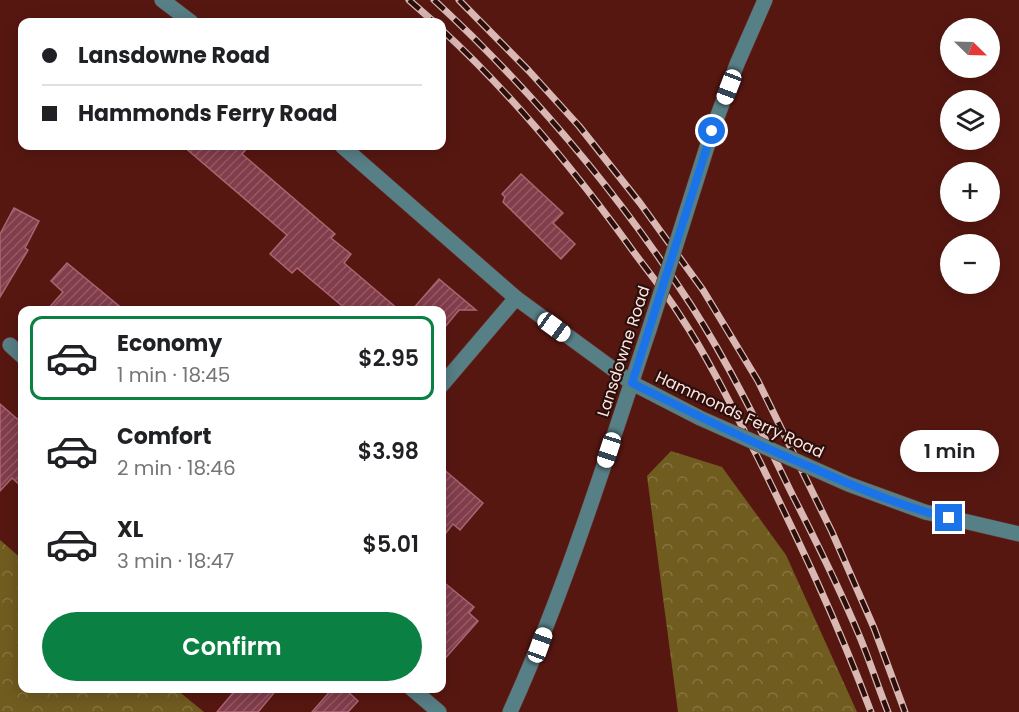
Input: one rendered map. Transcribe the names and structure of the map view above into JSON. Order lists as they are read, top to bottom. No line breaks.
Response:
{"streets":{"street":["Lansdowne Road","Hammonds Ferry Road"]},"crossings":[["Lansdowne Road","Hammonds Ferry Road"]],"north":"bottom right","page":{"map_buttons":["+","−"],"banner":["Lansdowne Road","Hammonds Ferry Road"],"list":[{"name":"Economy","note":"1 min · 18:45","value":"$2.95"},{"name":"Comfort","note":"2 min · 18:46","value":"$3.98"},{"name":"XL","note":"3 min · 18:47","value":"$5.01"}],"bubble":"1 min","buttons":"Confirm"}}
